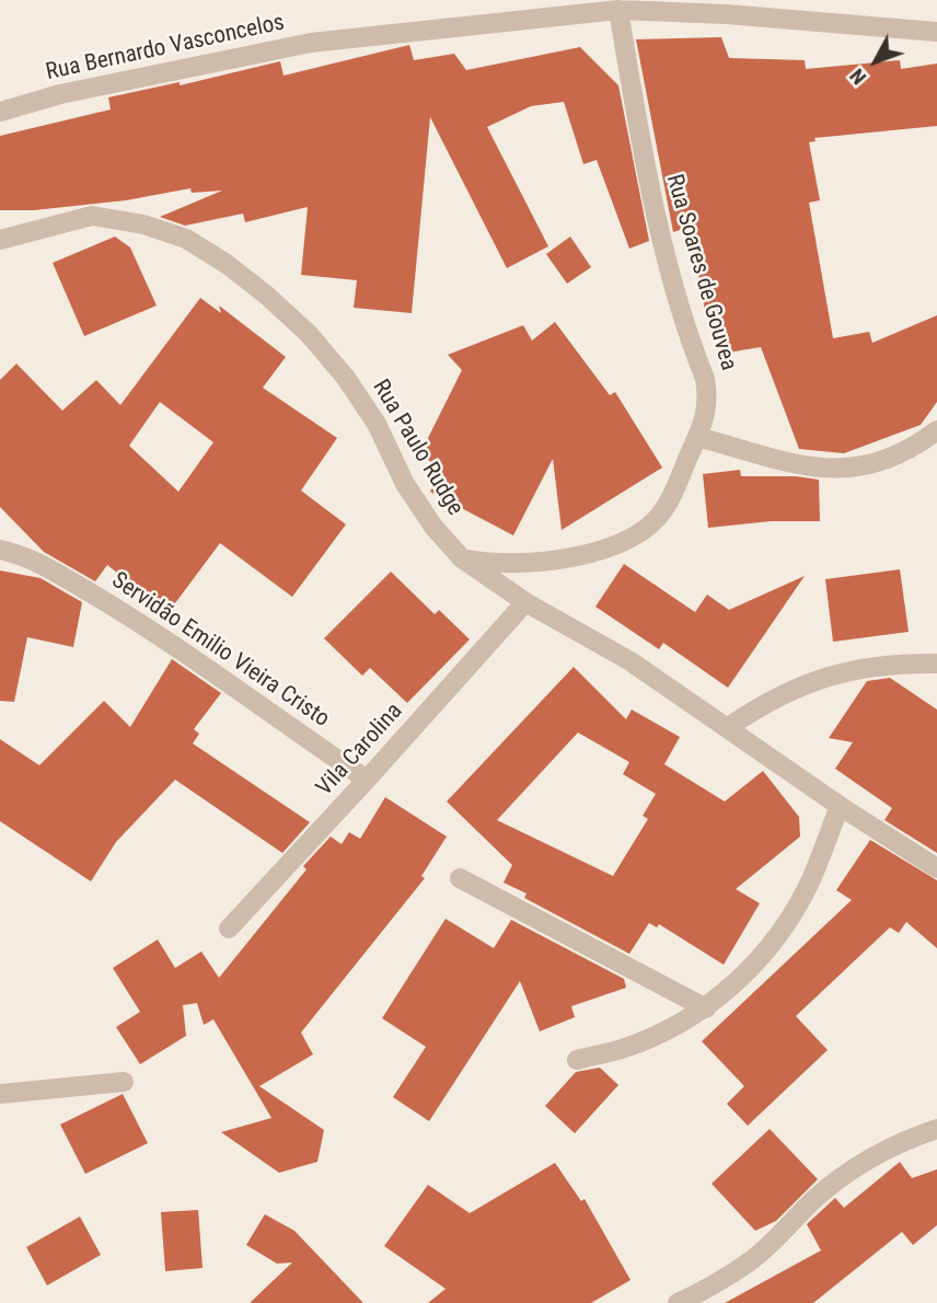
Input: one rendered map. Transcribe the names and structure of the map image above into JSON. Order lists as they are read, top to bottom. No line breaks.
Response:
{"streets":{"street":["Rua Bernardo Vasconcelos","Rua Soares de Gouvea","Rua Paulo Rudge","Servidão Emilio Vieira Cristo","Vila Carolina"]},"crossings":[["Rua Bernardo Vasconcelos","Rua Soares de Gouvea"],["Rua Soares de Gouvea","Rua Paulo Rudge"],["Rua Paulo Rudge","Vila Carolina"],["Servidão Emilio Vieira Cristo","Vila Carolina"]],"north":"bottom left"}
